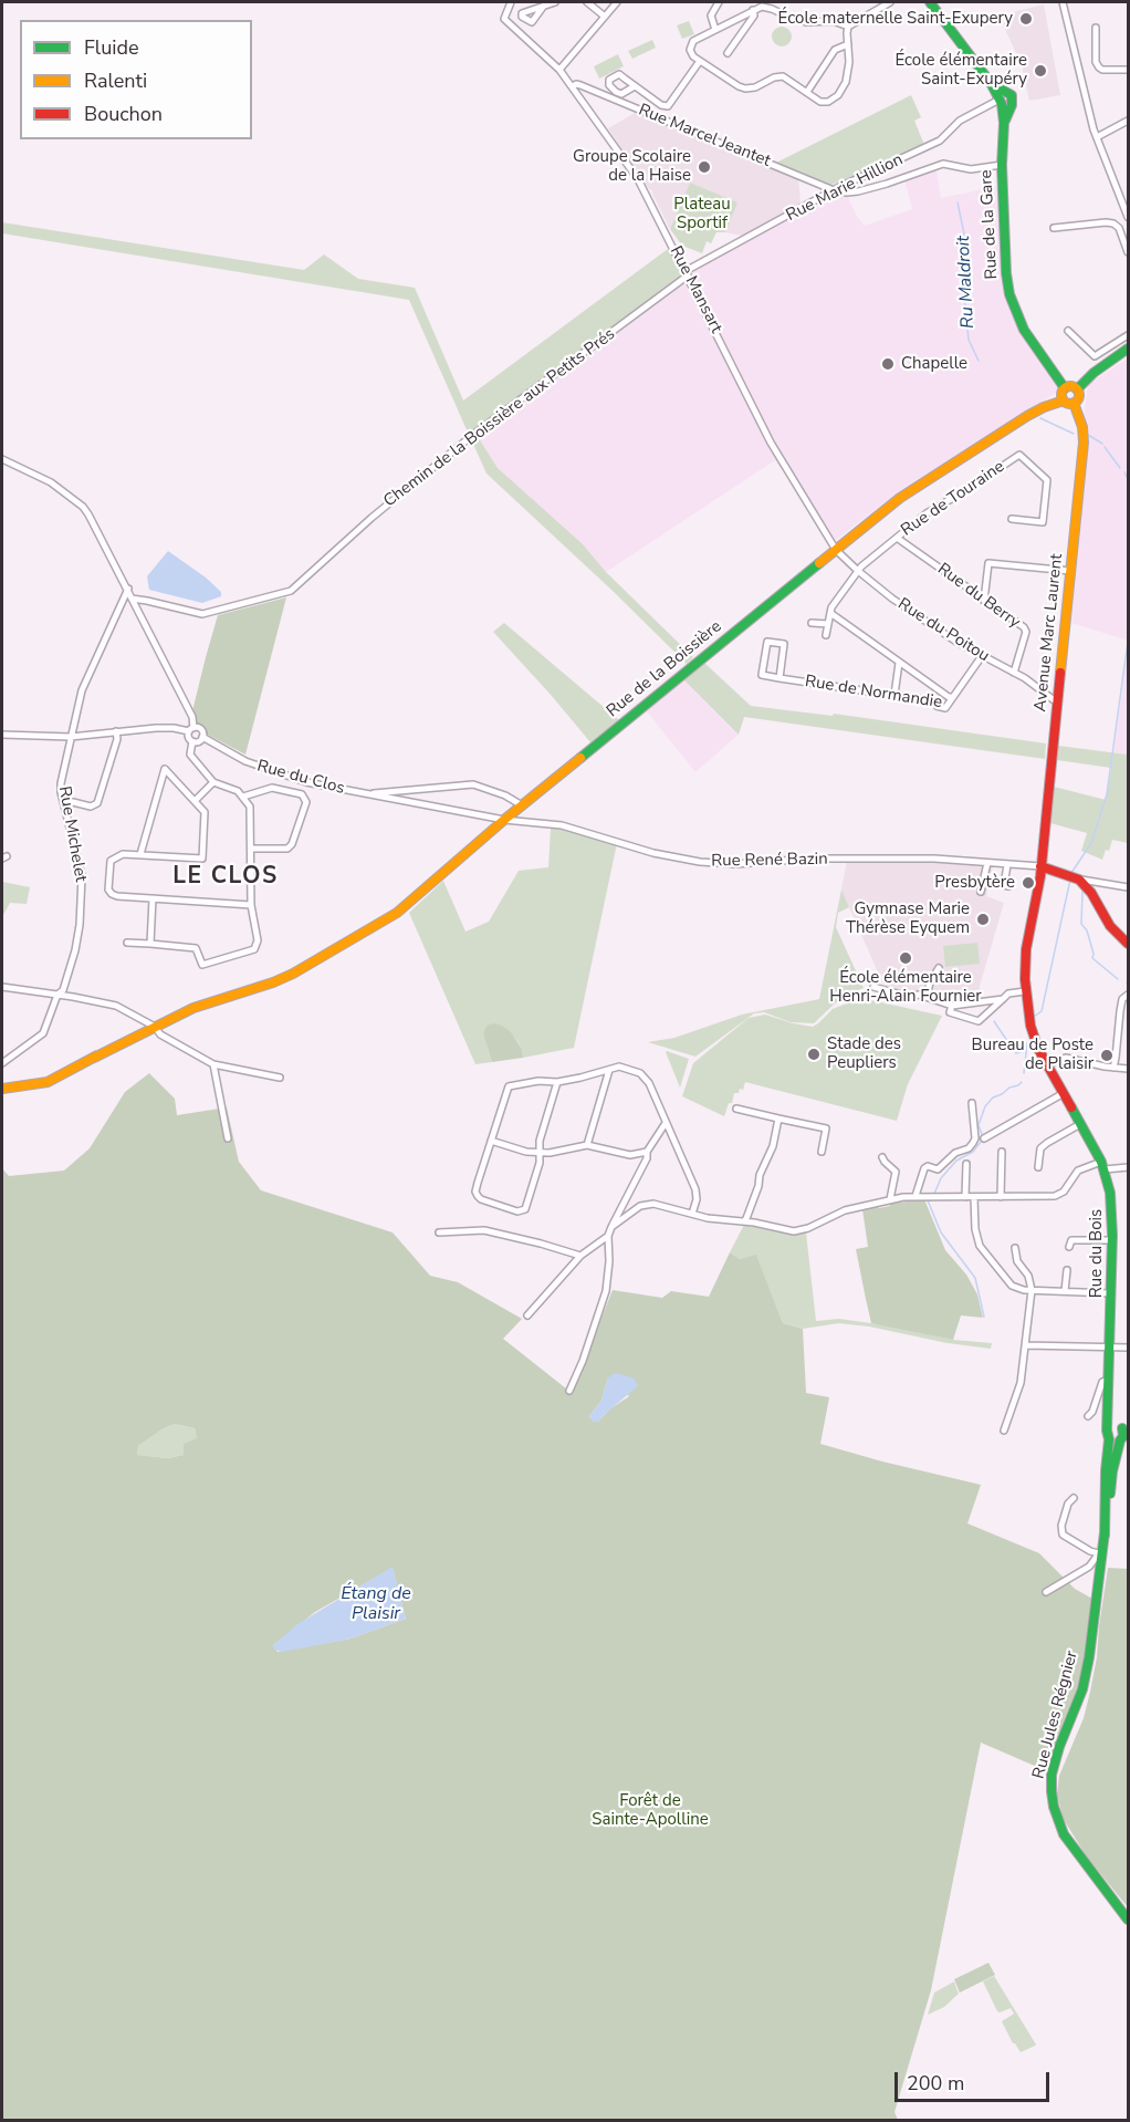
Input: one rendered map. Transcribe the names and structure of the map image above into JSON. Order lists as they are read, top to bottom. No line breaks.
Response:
{"streets":{"street":["Rue Marcel Jeantet","Rue Marie Hillion","Rue de la Gare","Rue Mansart","Chemin de la Boissière aux Petits Prés","Rue de Touraine","Rue du Berry","Rue du Poitou","Avenue Marc Laurent","Rue de la Boissière","Rue de Normandie","Rue du Clos","Rue Michelet","Rue René Bazin","Rue du Bois","Rue Jules Régnier"]},"crossings":[["Rue Marcel Jeantet","Rue Marie Hillion"],["Rue Marcel Jeantet","Rue Mansart"],["Rue Marie Hillion","Rue de la Gare"],["Rue Marie Hillion","Rue Mansart"],["Rue Marie Hillion","Chemin de la Boissière aux Petits Prés"],["Rue de la Gare","Avenue Marc Laurent"],["Rue de la Gare","Rue de la Boissière"],["Rue Mansart","Chemin de la Boissière aux Petits Prés"],["Rue Mansart","Rue du Poitou"],["Rue Mansart","Rue de la Boissière"],["Rue de Touraine","Rue du Berry"],["Rue de Touraine","Rue du Poitou"],["Rue du Berry","Rue du Poitou"],["Rue du Poitou","Avenue Marc Laurent"],["Rue du Poitou","Rue de la Boissière"],["Rue du Poitou","Rue de Normandie"],["Avenue Marc Laurent","Rue de la Boissière"],["Avenue Marc Laurent","Rue René Bazin"],["Avenue Marc Laurent","Rue du Bois"],["Rue de la Boissière","Rue du Clos"],["Rue de la Boissière","Rue René Bazin"],["Rue du Clos","Rue René Bazin"],["Rue du Bois","Rue Jules Régnier"]],"districts":["LE CLOS"],"water":["Ru Maldroit","Étang de Plaisir"],"parks":["Plateau Sportif","Forêt de Sainte-Apolline"],"places":["École maternelle Saint-Exupery","École élémentaire Saint-Exupéry","Groupe Scolaire de la Haise","Chapelle","Presbytère","Gymnase Marie Thérèse Eyquem","École élémentaire Henri-Alain Fournier","Stade des Peupliers","Bureau de Poste de Plaisir"],"legend":["Fluide","Ralenti","Bouchon"],"scale_bar":"200 m"}
